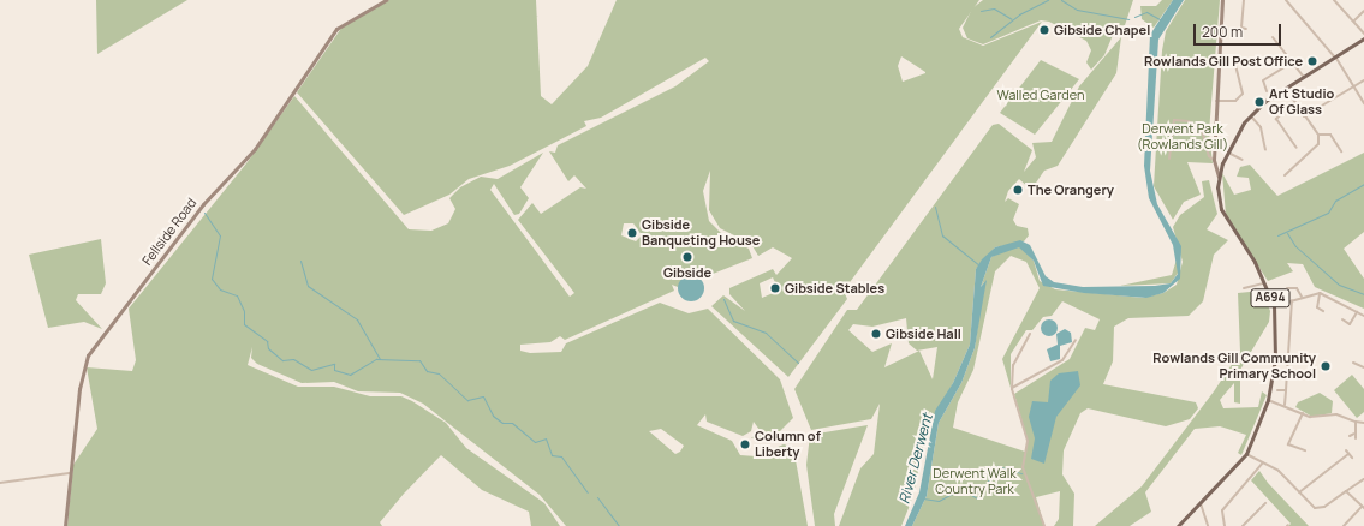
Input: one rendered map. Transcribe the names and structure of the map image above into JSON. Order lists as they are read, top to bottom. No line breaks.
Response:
{"streets":{"main road":["A694"],"street":["Fellside Road"]},"water":["River Derwent"],"parks":["Walled Garden","Derwent Park (Rowlands Gill)","Derwent Walk Country Park"],"places":["Gibside Chapel","Rowlands Gill Post Office","Art Studio Of Glass","The Orangery","Gibside Banqueting House","Gibside","Gibside Stables","Gibside Hall","Rowlands Gill Community Primary School","Column of Liberty"],"scale_bar":"200 m"}
